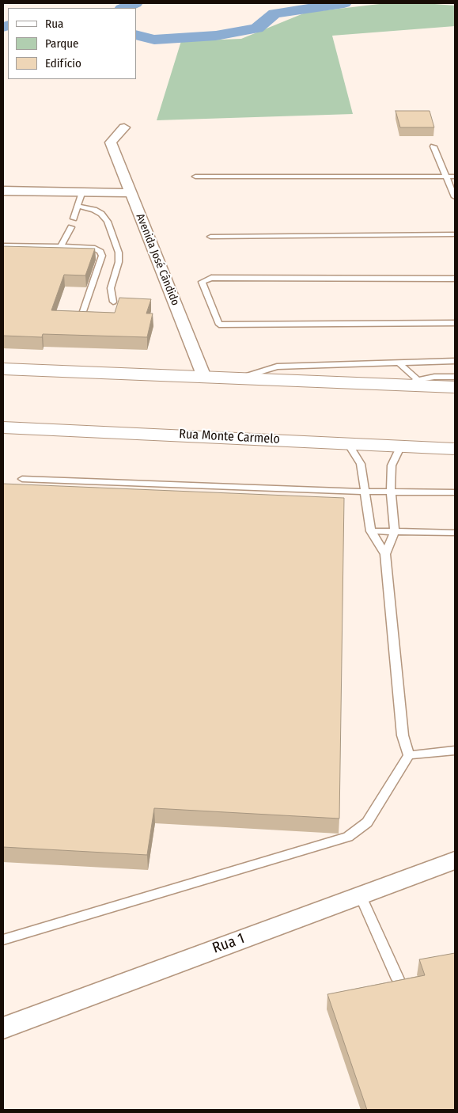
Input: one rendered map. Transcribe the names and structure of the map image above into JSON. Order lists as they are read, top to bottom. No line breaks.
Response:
{"streets":{"highway":["Rua Monte Carmelo"],"street":["Avenida José Cândido","Rua 1"]},"legend":["Rua","Parque","Edifício"]}
